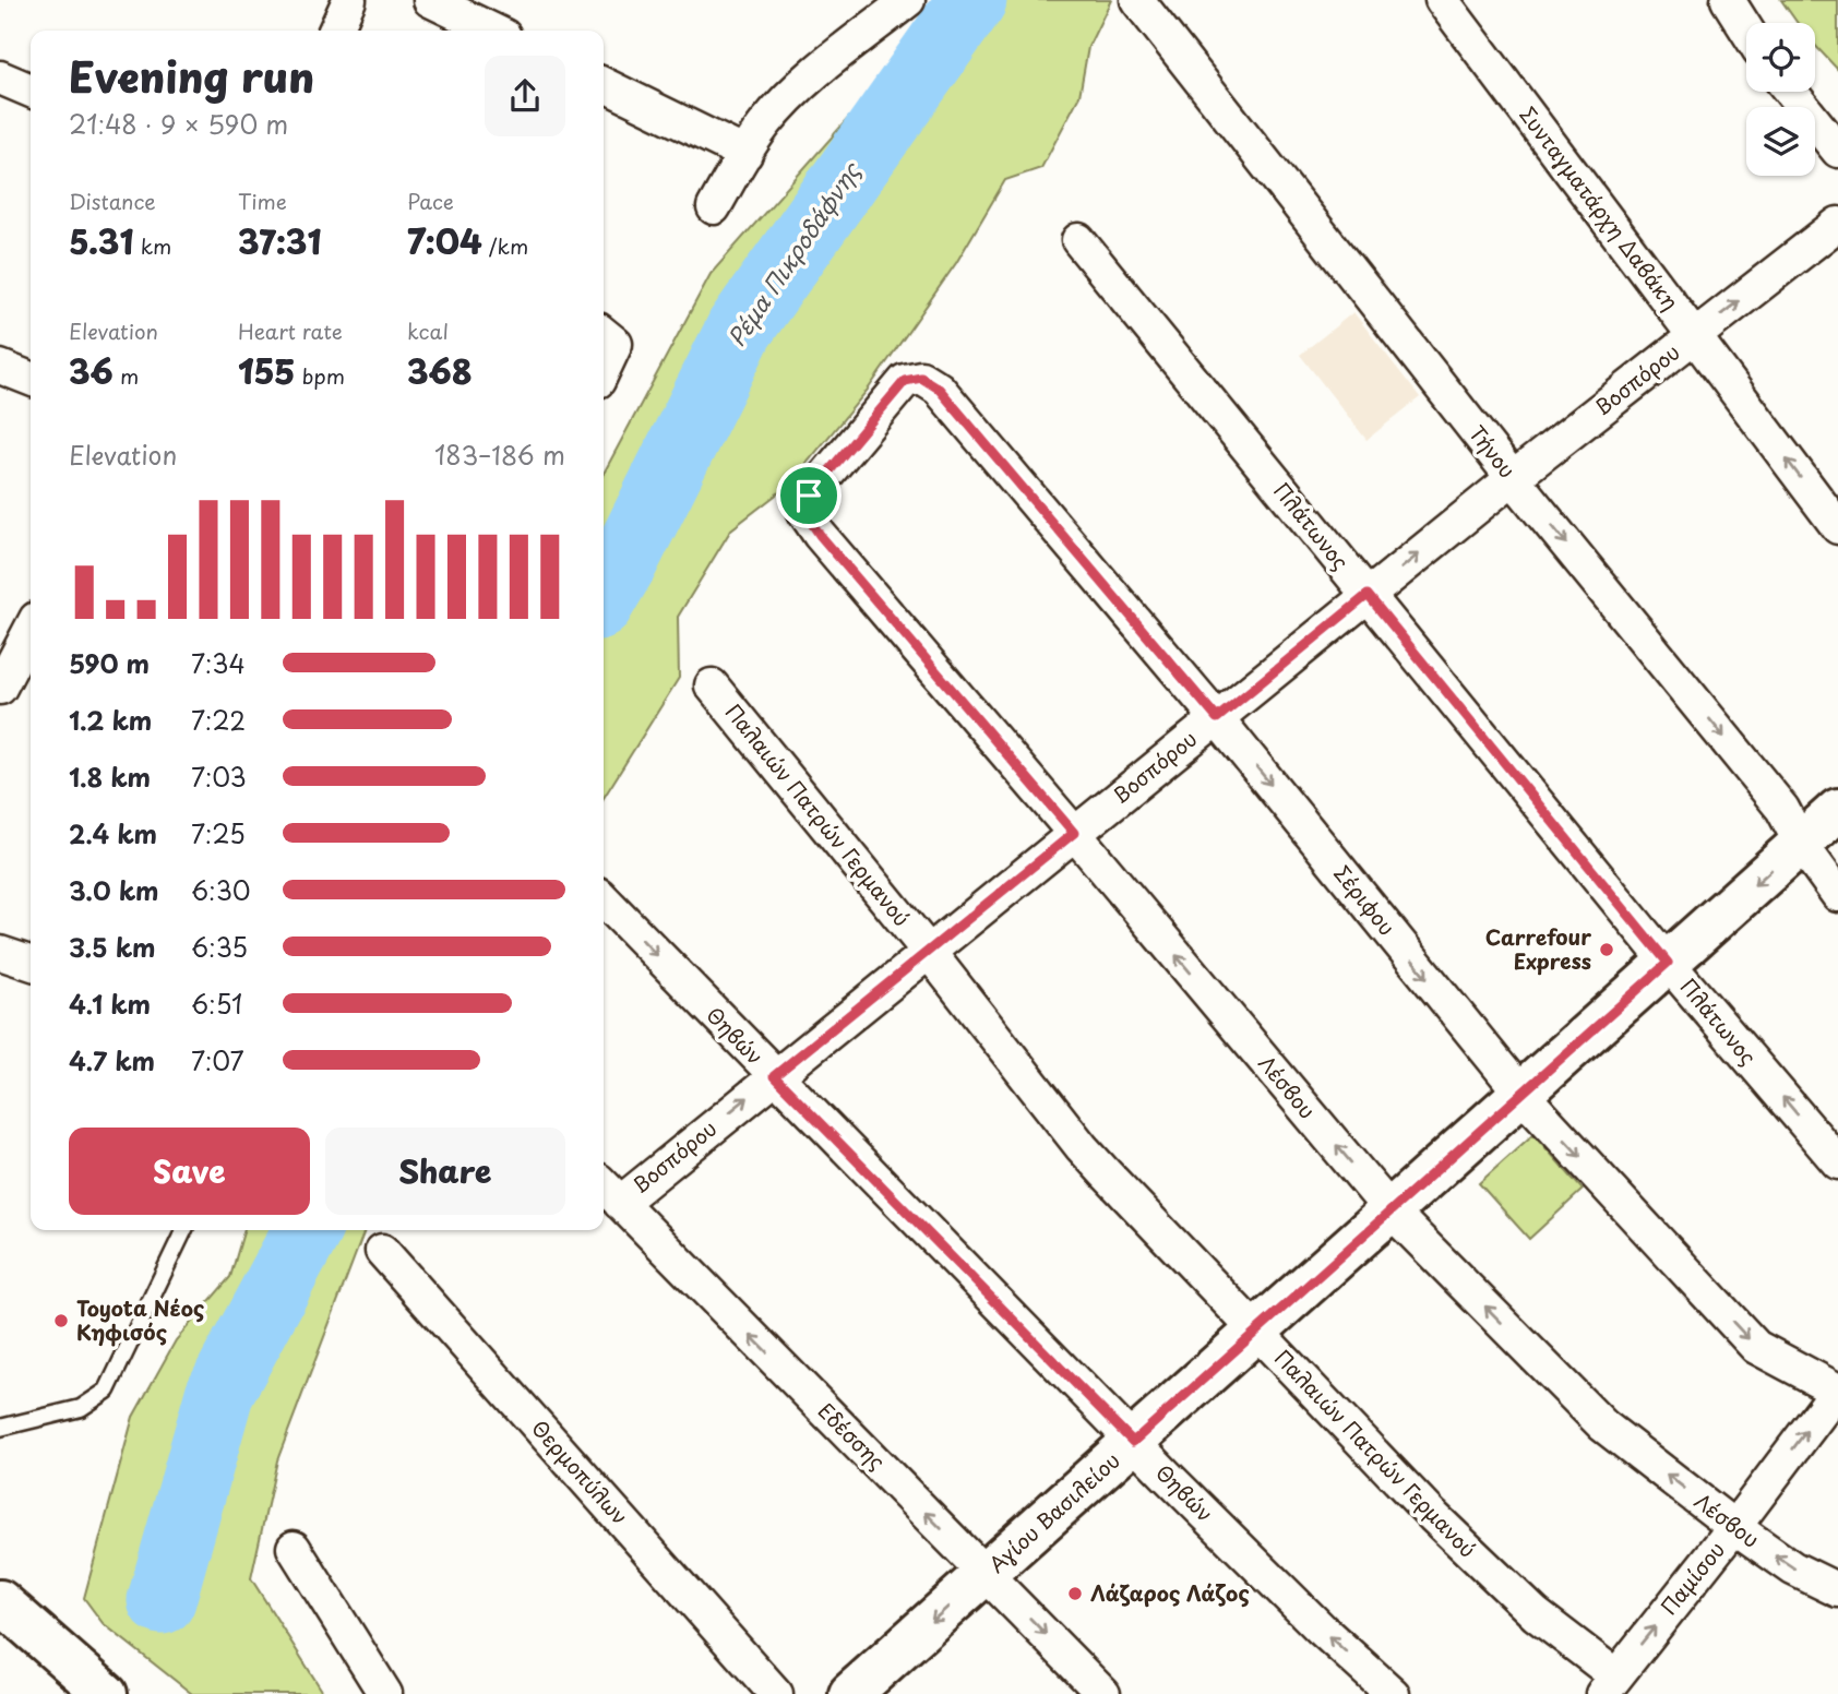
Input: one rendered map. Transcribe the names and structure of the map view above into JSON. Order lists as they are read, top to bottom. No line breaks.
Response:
{"streets":{"street":["Συνταγματάρχη Δαβάκη","Βοσπόρου","Τήνου","Πλάτωνος","Παλαιών Πατρών Γερμανού","Σέριφου","Θηβών","Λέσβου","Εδέσσης","Θερμοπύλων","Αγίου Βασιλείου","Παμίσου"]},"crossings":[["Συνταγματάρχη Δαβάκη","Βοσπόρου"],["Βοσπόρου","Τήνου"],["Βοσπόρου","Πλάτωνος"],["Βοσπόρου","Παλαιών Πατρών Γερμανού"],["Βοσπόρου","Σέριφου"],["Βοσπόρου","Θηβών"],["Βοσπόρου","Λέσβου"],["Βοσπόρου","Εδέσσης"],["Τήνου","Αγίου Βασιλείου"],["Πλάτωνος","Αγίου Βασιλείου"],["Παλαιών Πατρών Γερμανού","Αγίου Βασιλείου"],["Παλαιών Πατρών Γερμανού","Παμίσου"],["Σέριφου","Λέσβου"],["Σέριφου","Αγίου Βασιλείου"],["Σέριφου","Παμίσου"],["Θηβών","Αγίου Βασιλείου"],["Λέσβου","Αγίου Βασιλείου"],["Λέσβου","Παμίσου"],["Εδέσσης","Αγίου Βασιλείου"]],"one_way":["Συνταγματάρχη Δαβάκη","Βοσπόρου","Τήνου","Σέριφου","Λέσβου","Παμίσου"],"water":["Ρέμα Πικροδάφνης"],"places":["Carrefour Express","Toyota Νέος Κηφισός","Λάζαρος Λάζος"],"page":{"heading":["Evening run","21:48 · 9 × 590 m"],"stats":[["Distance","5.31 km"],["Time","37:31"],["Pace","7:04 /km"],["Elevation","36 m"],["Heart rate","155 bpm"],["kcal","368"]],"chart":["Elevation","183–186 m"],"list":[{"name":"590 m","note":"7:34"},{"name":"1.2 km","note":"7:22"},{"name":"1.8 km","note":"7:03"},{"name":"2.4 km","note":"7:25"},{"name":"3.0 km","note":"6:30"},{"name":"3.5 km","note":"6:35"},{"name":"4.1 km","note":"6:51"},{"name":"4.7 km","note":"7:07"}],"buttons":["Save","Share"]}}
